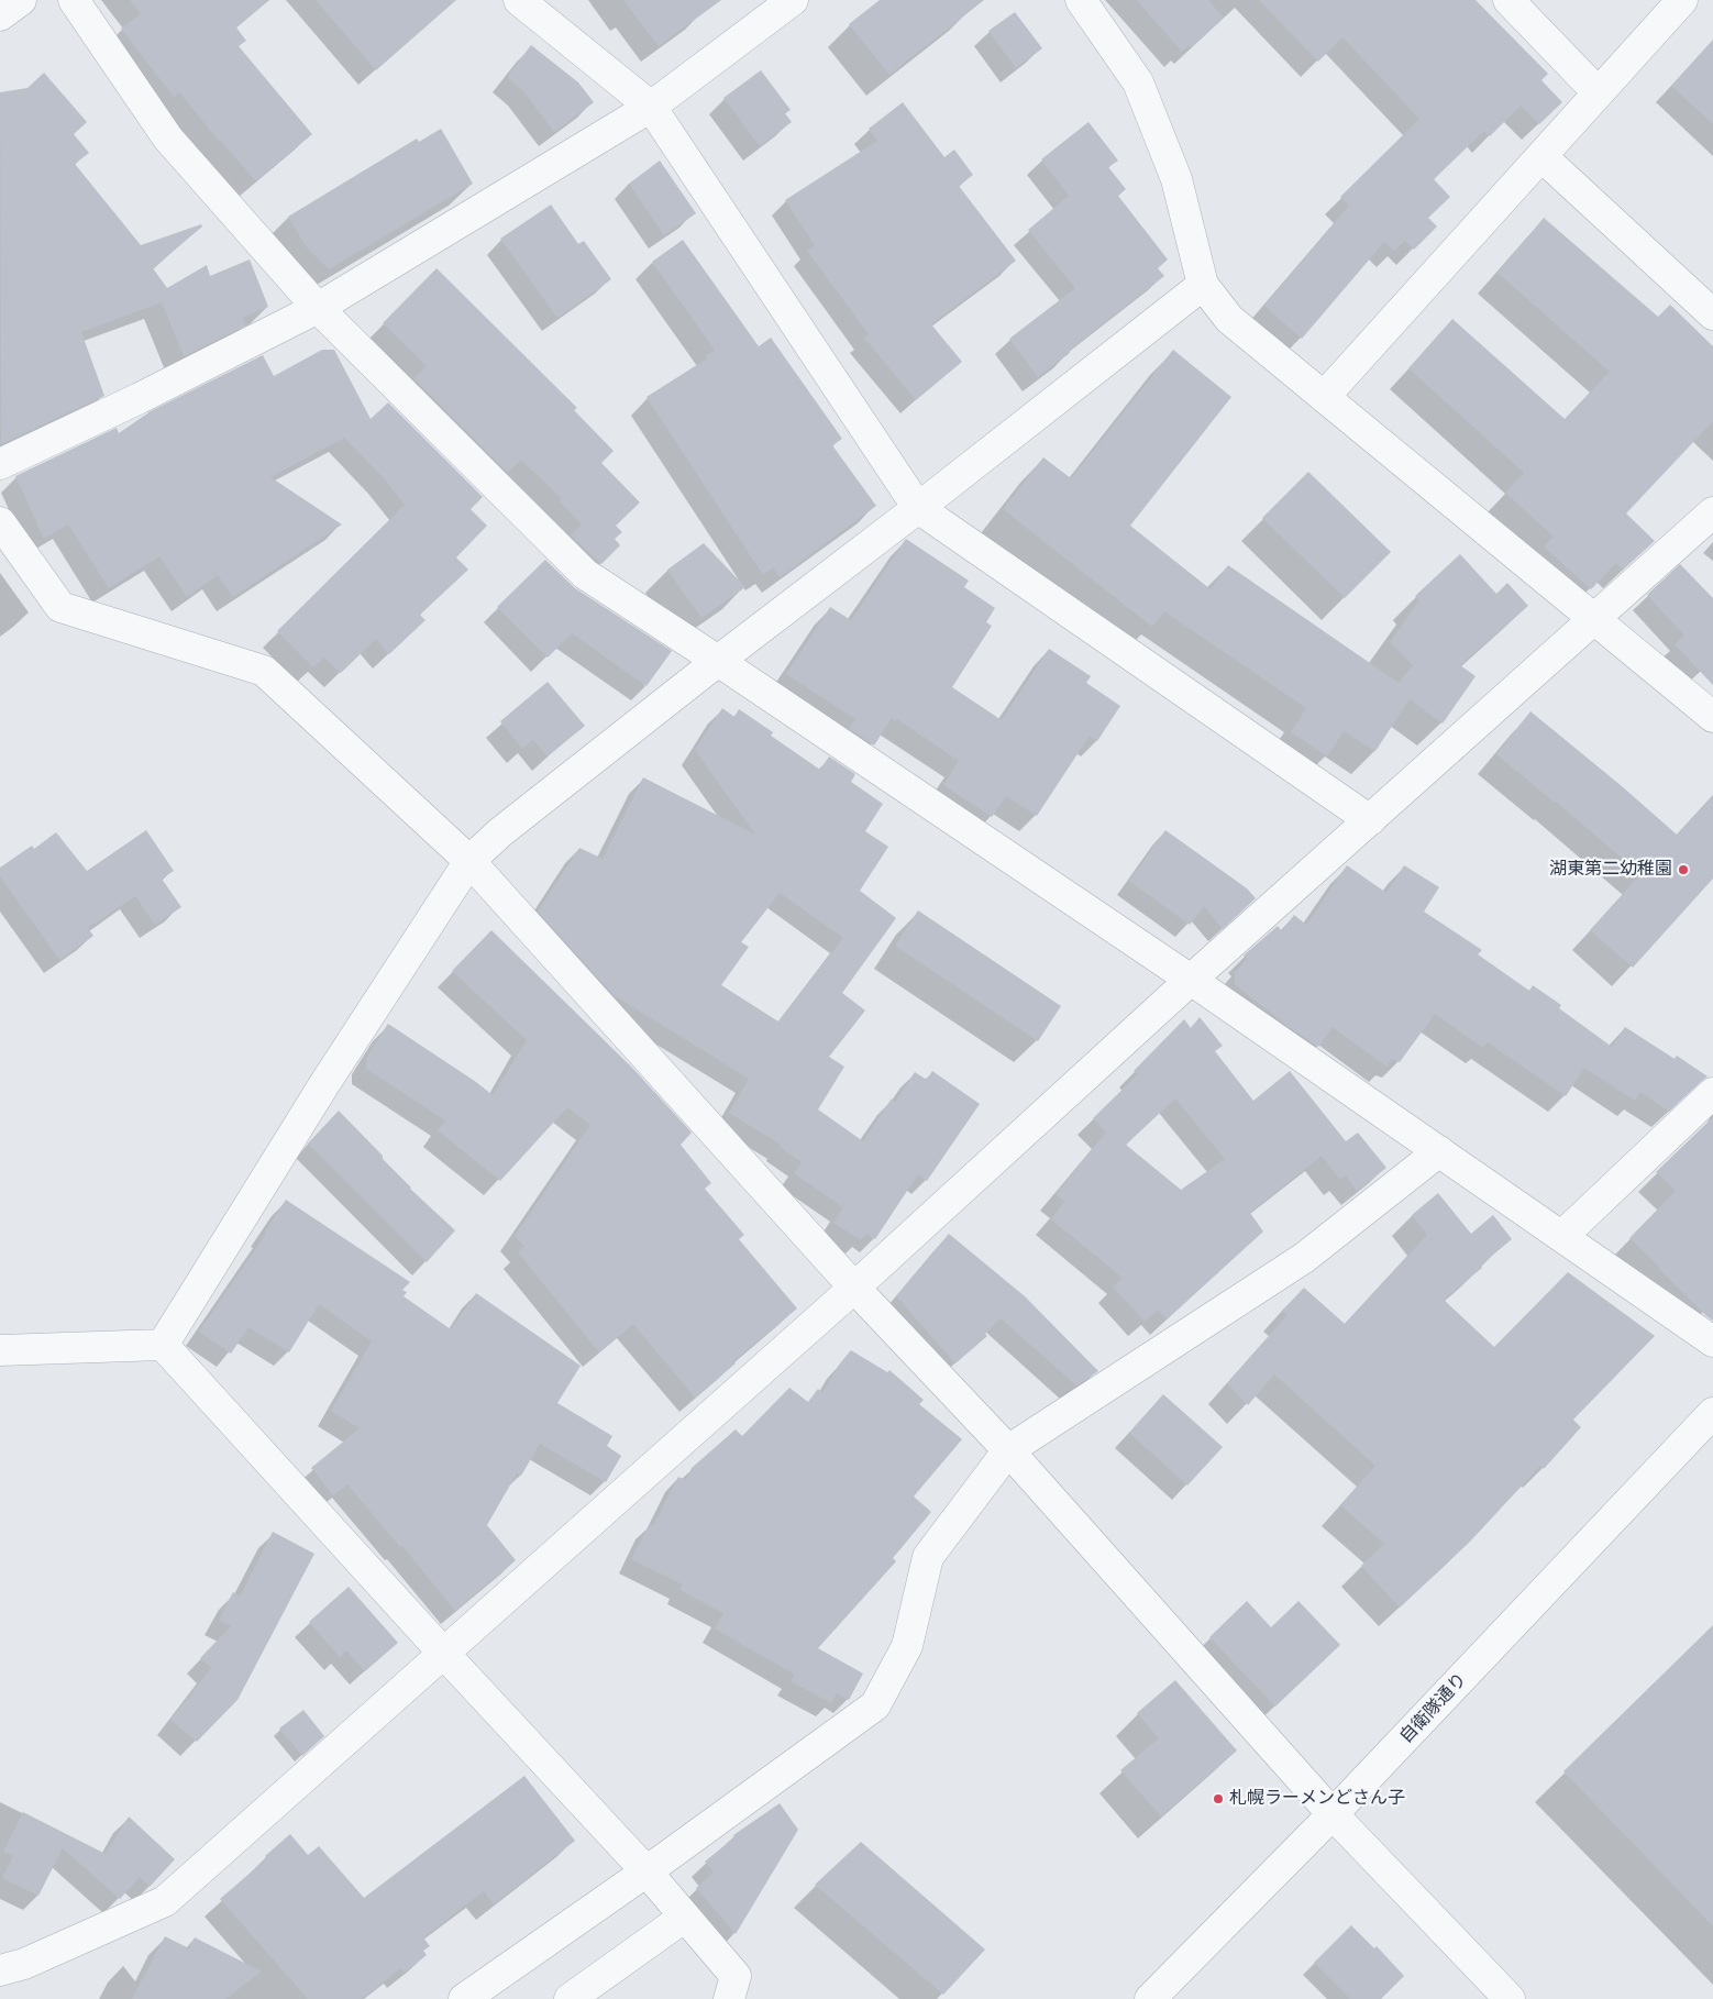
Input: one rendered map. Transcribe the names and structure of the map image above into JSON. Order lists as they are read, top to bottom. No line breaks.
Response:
{"streets":{"street":["自衛隊通り"]},"places":["湖東第二幼稚園","札幌ラーメンどさん子"]}
